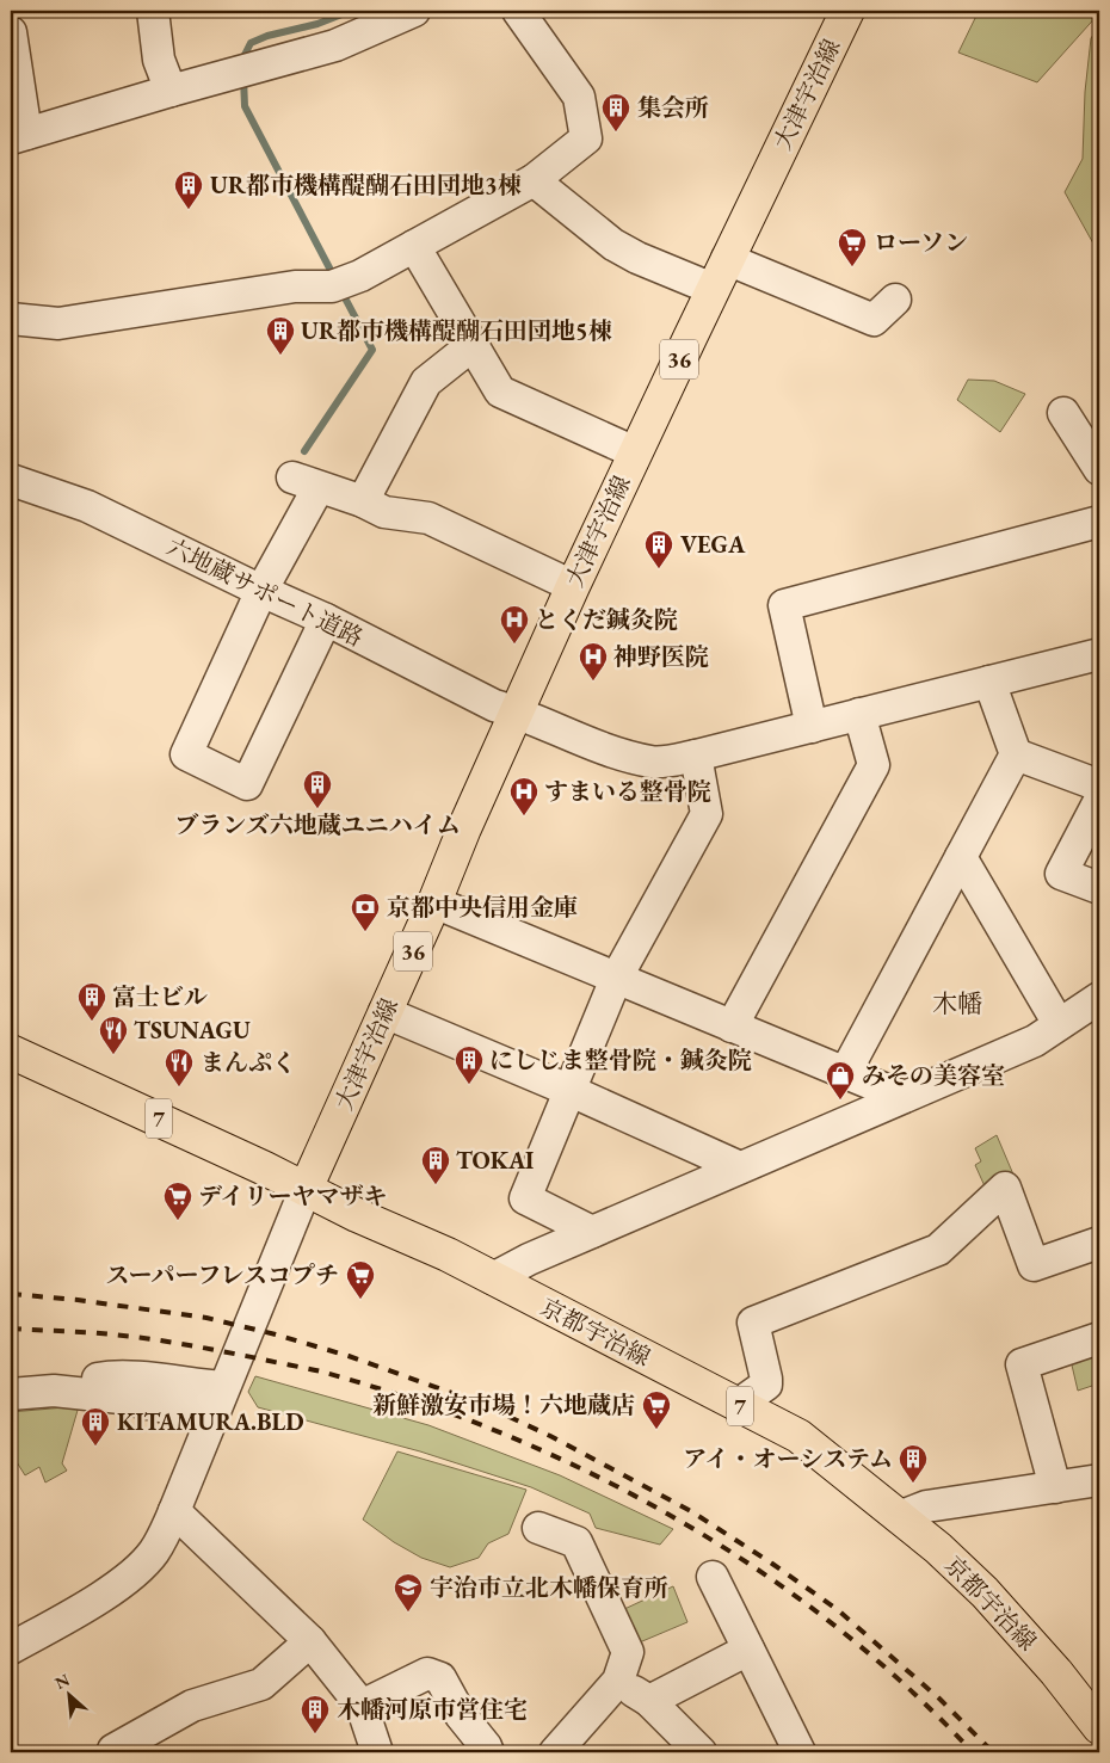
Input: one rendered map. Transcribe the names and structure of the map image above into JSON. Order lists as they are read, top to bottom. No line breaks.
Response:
{"streets":{"main road":["大津宇治線","36","7","京都宇治線"],"street":["六地蔵サポート道路"]},"crossings":[["大津宇治線","六地蔵サポート道路"],["大津宇治線","京都宇治線"]],"districts":["木幡"],"places":{"building":["集会所","UR都市機構醍醐石田団地3棟","UR都市機構醍醐石田団地5棟","VEGA","ブランズ六地蔵ユニハイム","富士ビル","にしじま整骨院・鍼灸院","TOKAI","KITAMURA.BLD","アイ・オーシステム","木幡河原市営住宅"],"supermarket":["ローソン","デイリーヤマザキ","スーパーフレスコプチ","新鮮激安市場！六地蔵店"],"hospital":["とくだ鍼灸院","神野医院","すまいる整骨院"],"bank":["京都中央信用金庫"],"restaurant":["TSUNAGU","まんぷく"],"shop":["みその美容室"],"school or university":["宇治市立北木幡保育所"]},"north":"top left"}
